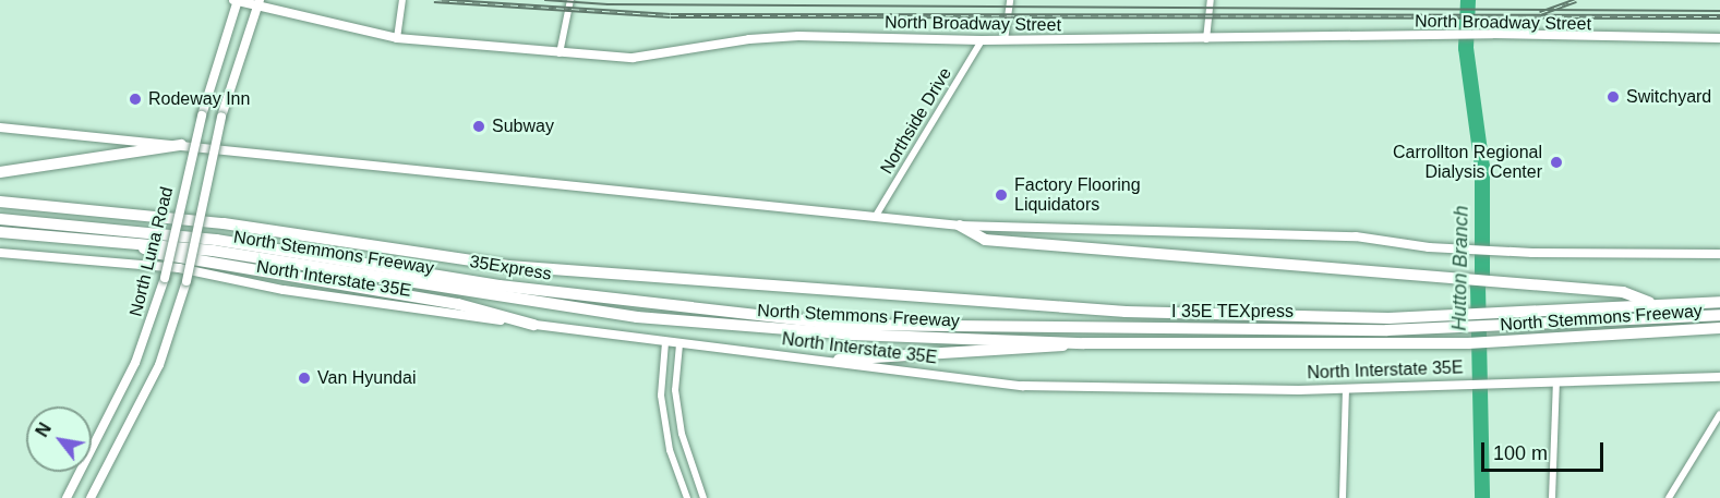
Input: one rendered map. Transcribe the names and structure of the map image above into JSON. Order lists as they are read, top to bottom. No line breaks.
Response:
{"streets":{"highway":["North Stemmons Freeway","35Express","I 35E TEXpress"],"main road":["North Luna Road","North Interstate 35E"],"street":["North Broadway Street","Northside Drive"]},"crossings":[["North Broadway Street","Northside Drive"],["North Broadway Street","North Luna Road"],["North Stemmons Freeway","I 35E TEXpress"],["35Express","I 35E TEXpress"]],"water":["Hutton Branch"],"places":["Switchyard","Rodeway Inn","Subway","Carrollton Regional Dialysis Center","Factory Flooring Liquidators","Van Hyundai"],"scale_bar":"100 m","north":"top left"}
